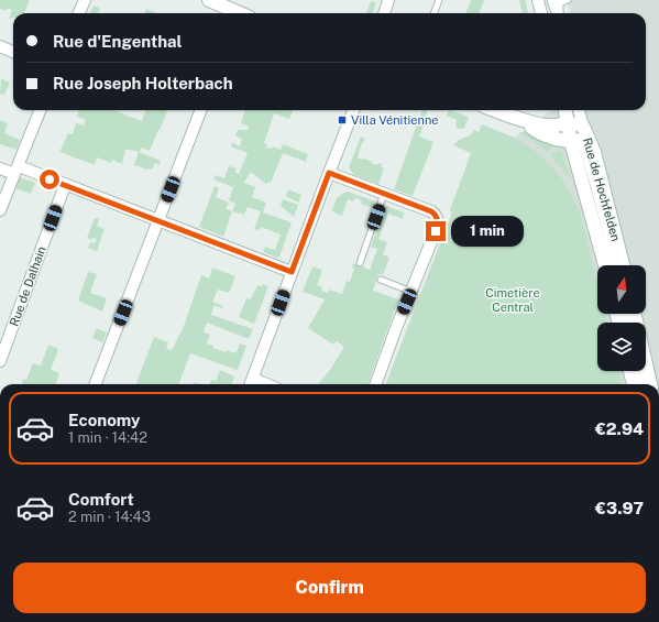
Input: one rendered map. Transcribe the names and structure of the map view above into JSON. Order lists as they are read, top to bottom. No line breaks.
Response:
{"streets":{"main road":["Rue de Hochfelden"],"street":["Rue de Dalhain"]},"parks":["Cimetière Central"],"places":{"transit":["Villa Vénitienne"]},"north":"top","page":{"banner":["Rue d'Engenthal","Rue Joseph Holterbach"],"bubble":"1 min","list":[{"name":"Economy","note":"1 min · 14:42","value":"€2.94"},{"name":"Comfort","note":"2 min · 14:43","value":"€3.97"}],"buttons":"Confirm"}}
